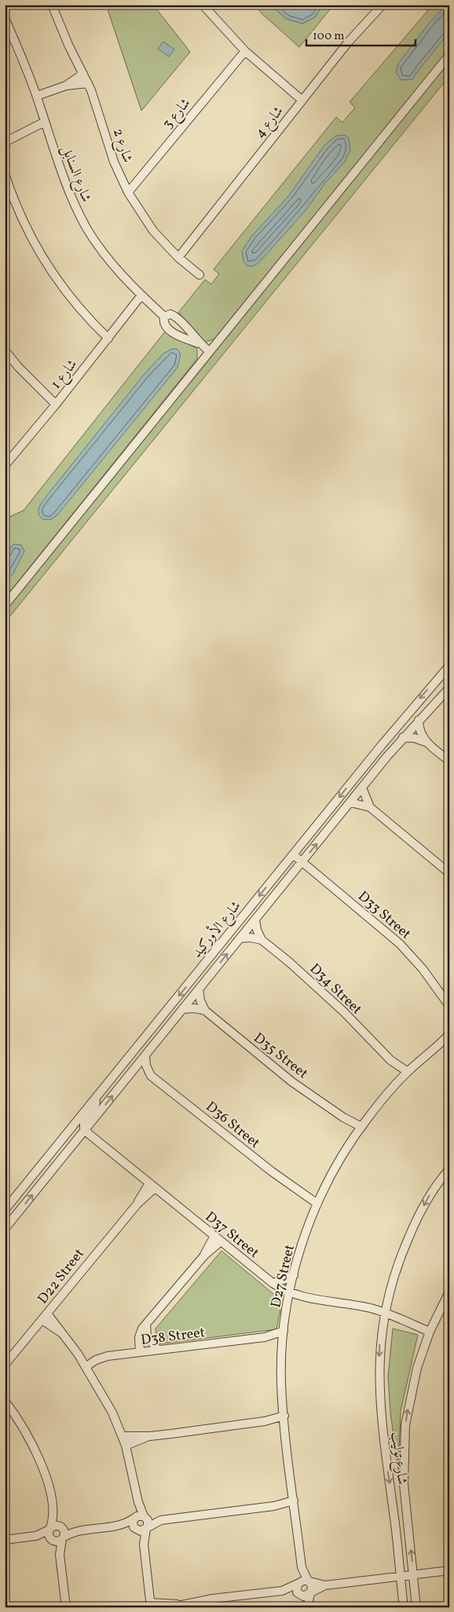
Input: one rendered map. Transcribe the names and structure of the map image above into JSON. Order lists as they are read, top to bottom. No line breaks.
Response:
{"streets":{"street":["شارع 3","شارع 4","شارع 2","شارع السنابل","شارع 1","D33 Street","شارع الأوركيد","D34 Street","D35 Street","D36 Street","D37 Street","D22 Street","D27 Street","D38 Street","شارع توليب"]},"crossings":[["شارع 3","شارع 2"],["شارع 4","شارع 2"],["شارع السنابل","شارع 1"],["D33 Street","شارع الأوركيد"],["شارع الأوركيد","D37 Street"],["D34 Street","D27 Street"],["D35 Street","D27 Street"],["D36 Street","D27 Street"],["D37 Street","D22 Street"],["D37 Street","D27 Street"],["D37 Street","شارع توليب"],["D27 Street","D38 Street"]],"scale_bar":"100 m"}
